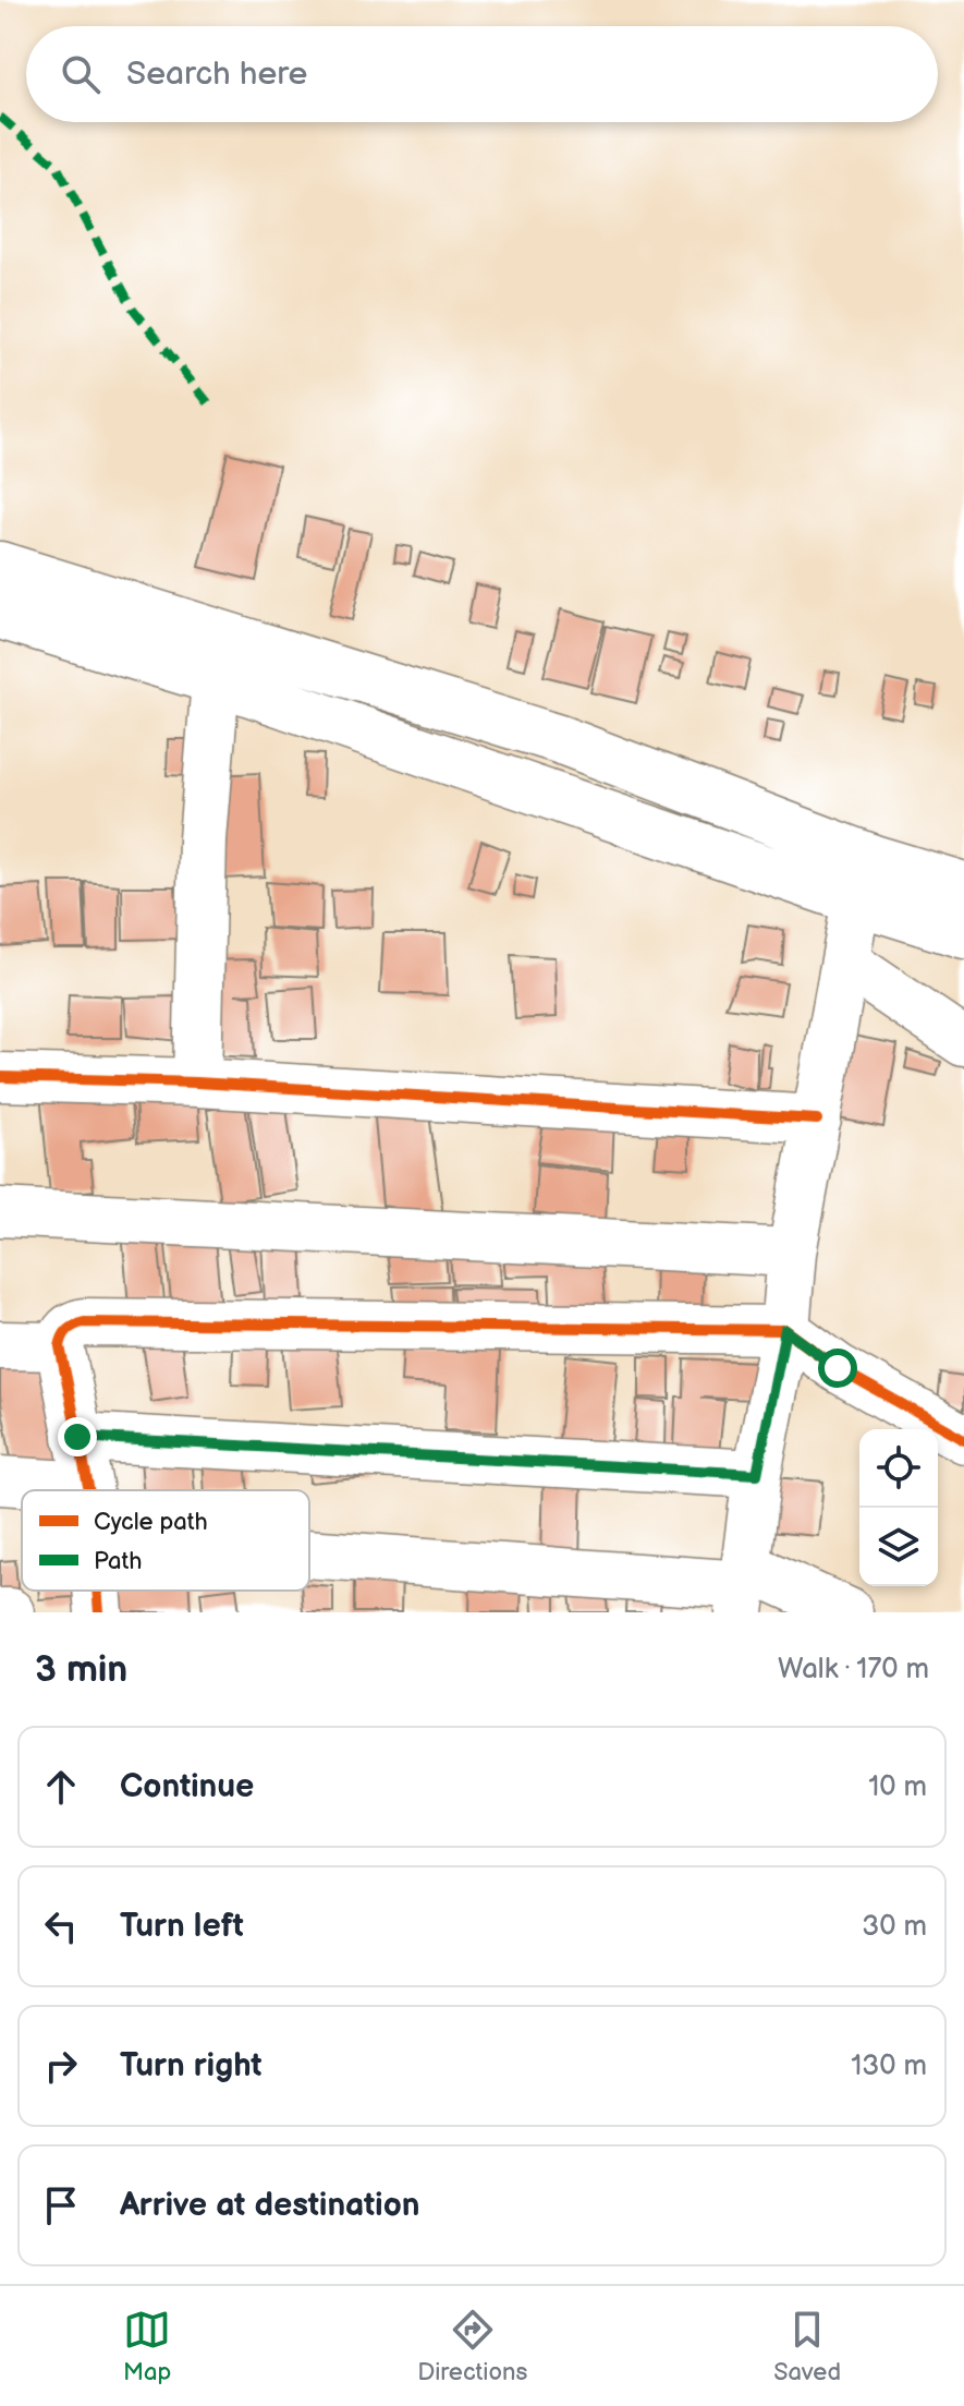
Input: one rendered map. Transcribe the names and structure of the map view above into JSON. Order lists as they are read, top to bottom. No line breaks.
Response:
{"legend":["Cycle path","Path"],"page":{"search":"Search here","heading":["3 min","Walk · 170 m"],"list":[["Continue","10 m"],["Turn left","30 m"],["Turn right","130 m"],"Arrive at destination"],"nav":["Map","Directions","Saved"]}}
